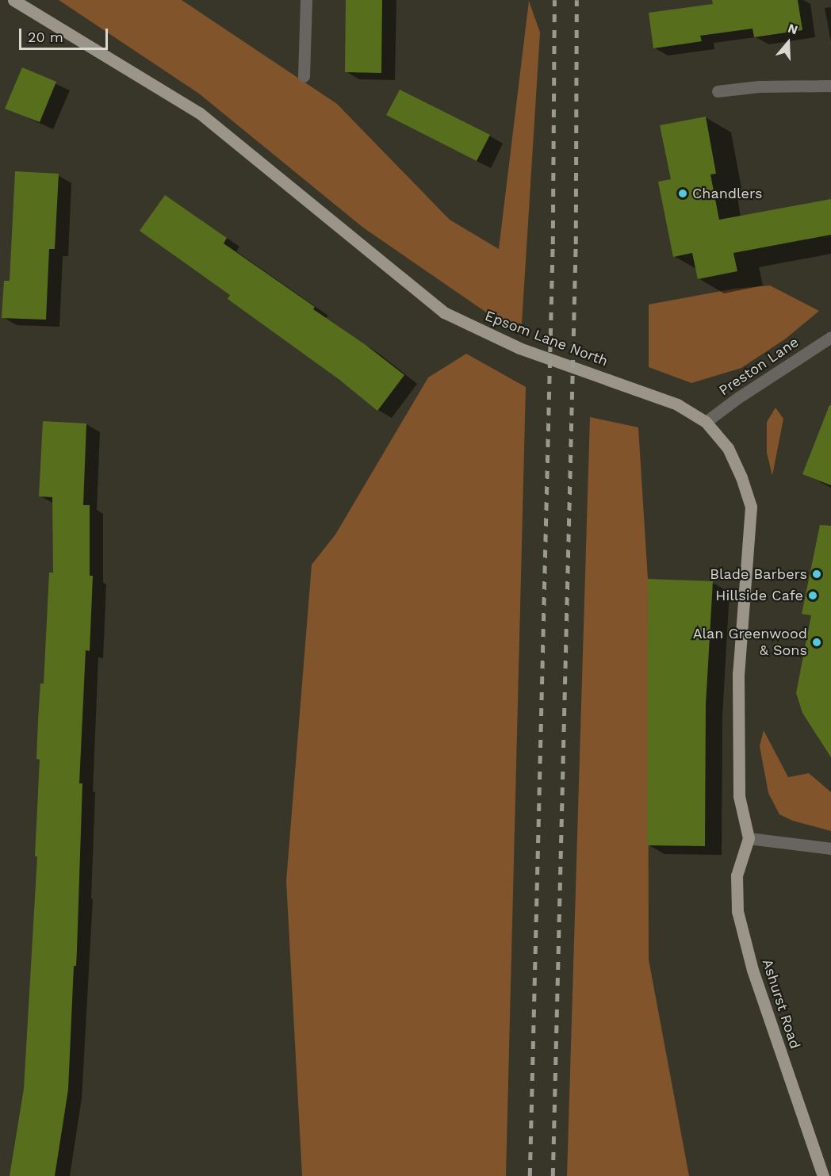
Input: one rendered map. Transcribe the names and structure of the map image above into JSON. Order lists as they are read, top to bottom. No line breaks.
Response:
{"streets":{"main road":["Epsom Lane North","Ashurst Road"],"street":["Preston Lane"]},"crossings":[["Epsom Lane North","Preston Lane"],["Epsom Lane North","Ashurst Road"]],"places":["Chandlers","Blade Barbers","Hillside Cafe","Alan Greenwood & Sons"],"scale_bar":"20 m","north":"top"}
